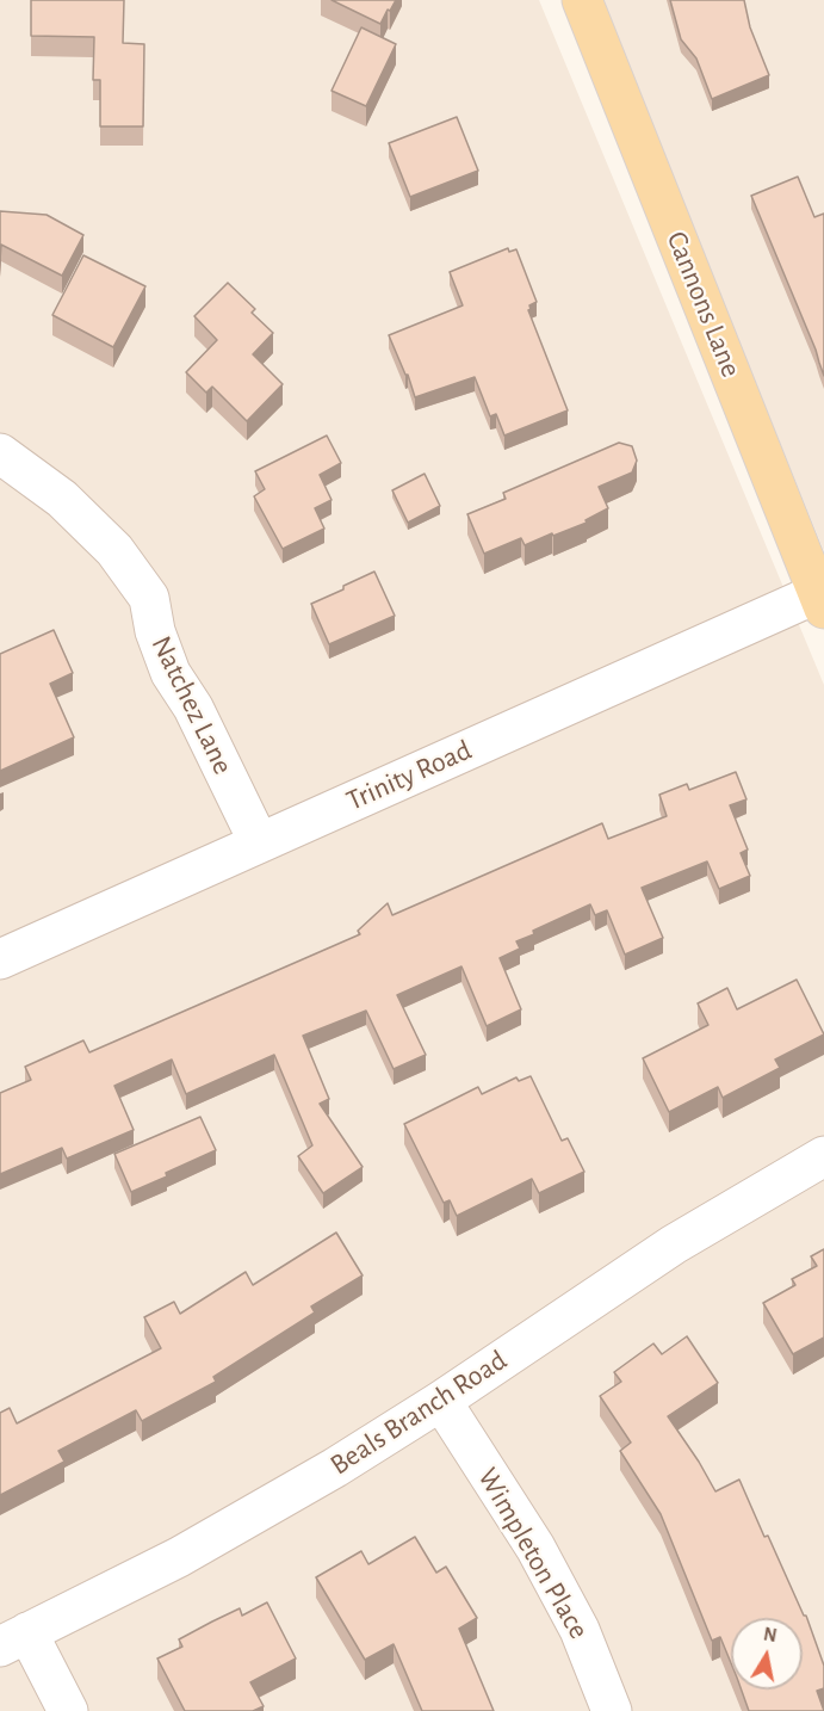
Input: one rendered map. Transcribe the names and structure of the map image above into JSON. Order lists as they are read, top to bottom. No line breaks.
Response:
{"streets":{"main road":["Cannons Lane"],"street":["Natchez Lane","Trinity Road","Beals Branch Road","Wimpleton Place"]},"crossings":[["Cannons Lane","Trinity Road"],["Natchez Lane","Trinity Road"],["Beals Branch Road","Wimpleton Place"]],"north":"top"}
